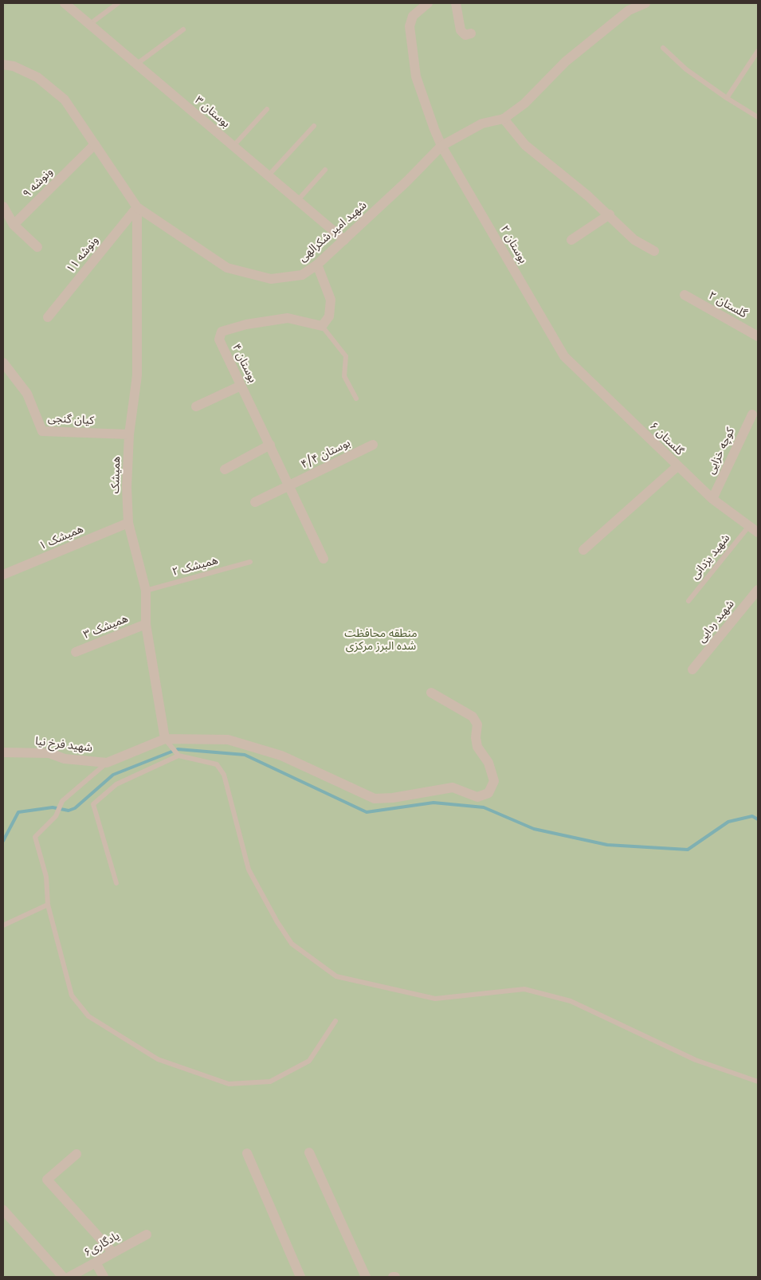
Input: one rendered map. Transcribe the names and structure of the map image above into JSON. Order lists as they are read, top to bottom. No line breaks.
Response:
{"streets":{"street":["بوستان ۳","ونوشه ۹","شهید امیر شکرالهی","بوستان ۲","ونوشه ۱۱","گلستان ۲","بوستان ۴","کیان گنجی","گلستان ۶","کوچه خزایی","بوستان ۴/۴","همیشک","همیشک ۱","شهید ردایی","همیشک ۳","شهید فرخ نیا","یادگاری۶"],"lane":["شهید یزدانی","همیشک ۲"]},"crossings":[["بوستان ۳","شهید امیر شکرالهی"],["ونوشه ۹","شهید امیر شکرالهی"],["شهید امیر شکرالهی","بوستان ۲"],["شهید امیر شکرالهی","ونوشه ۱۱"],["شهید امیر شکرالهی","همیشک"],["بوستان ۲","گلستان ۶"],["ونوشه ۱۱","همیشک"],["بوستان ۴","بوستان ۴/۴"],["کیان گنجی","همیشک"],["گلستان ۶","کوچه خزایی"],["گلستان ۶","شهید یزدانی"],["همیشک","همیشک ۱"],["همیشک","همیشک ۲"],["همیشک","همیشک ۳"],["همیشک","شهید فرخ نیا"]],"parks":["منطقه محافظت شده البرز مرکزی"]}
